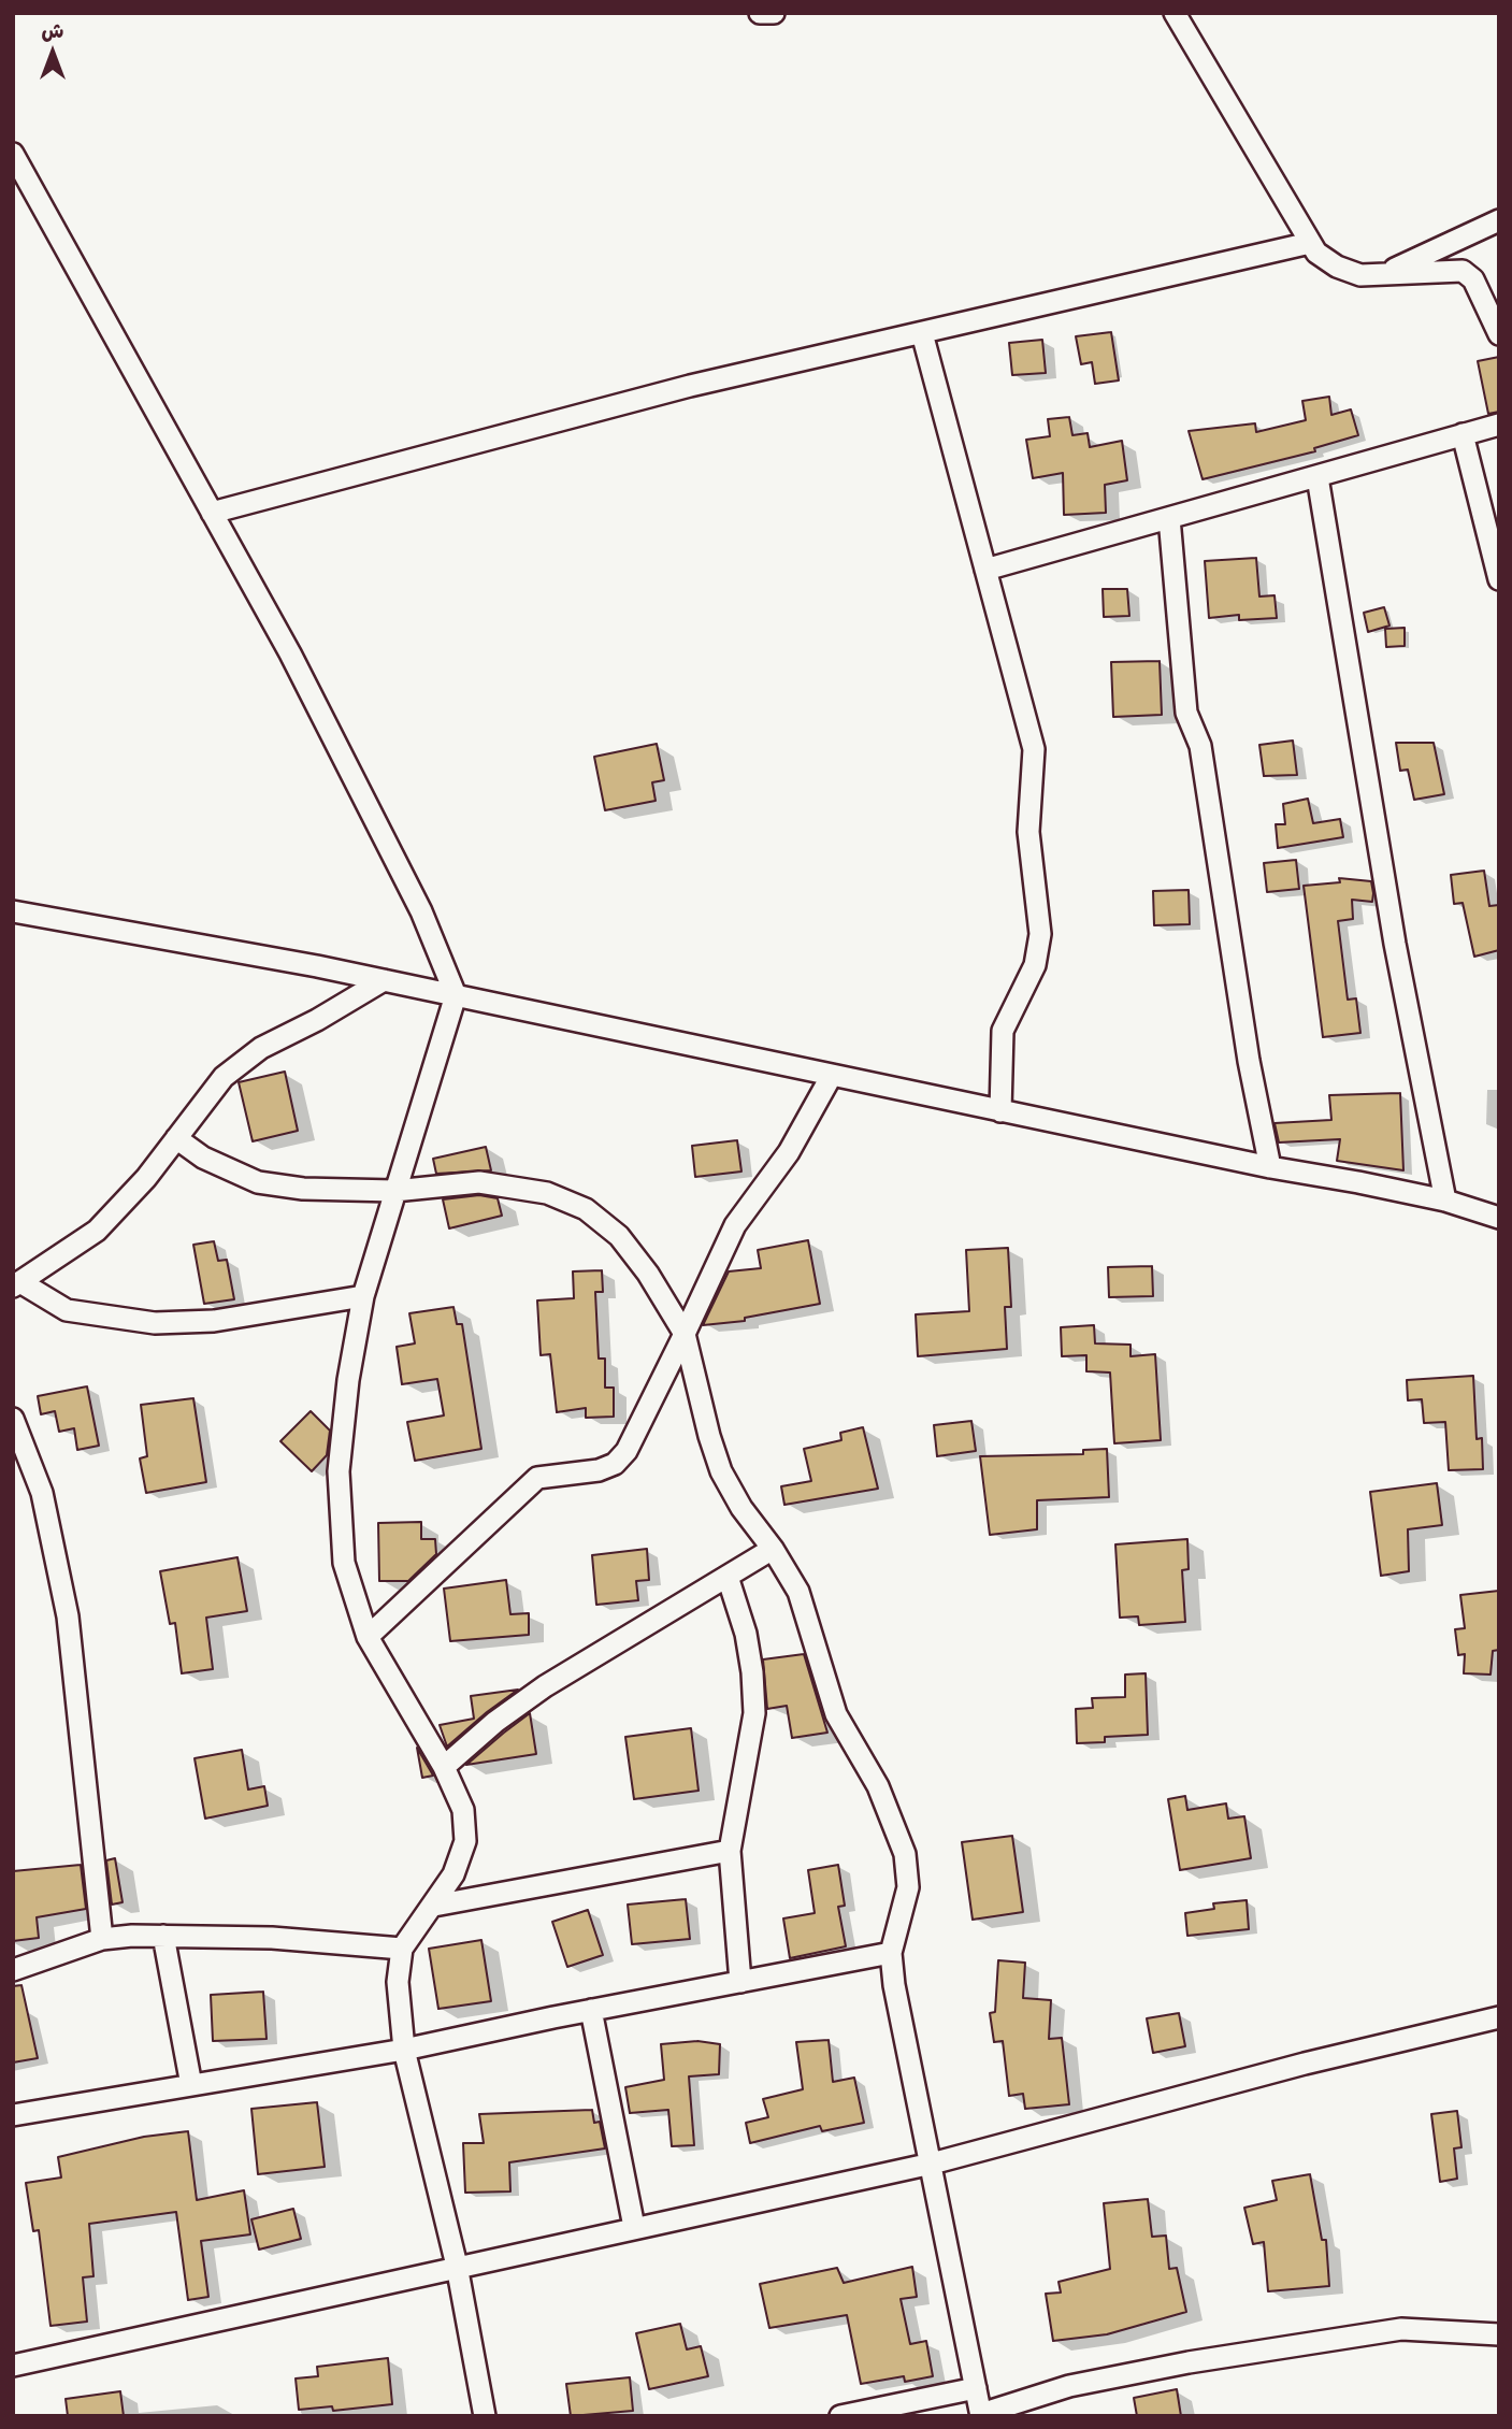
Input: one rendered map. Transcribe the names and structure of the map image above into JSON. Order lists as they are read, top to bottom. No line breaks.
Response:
{"north":"top"}
